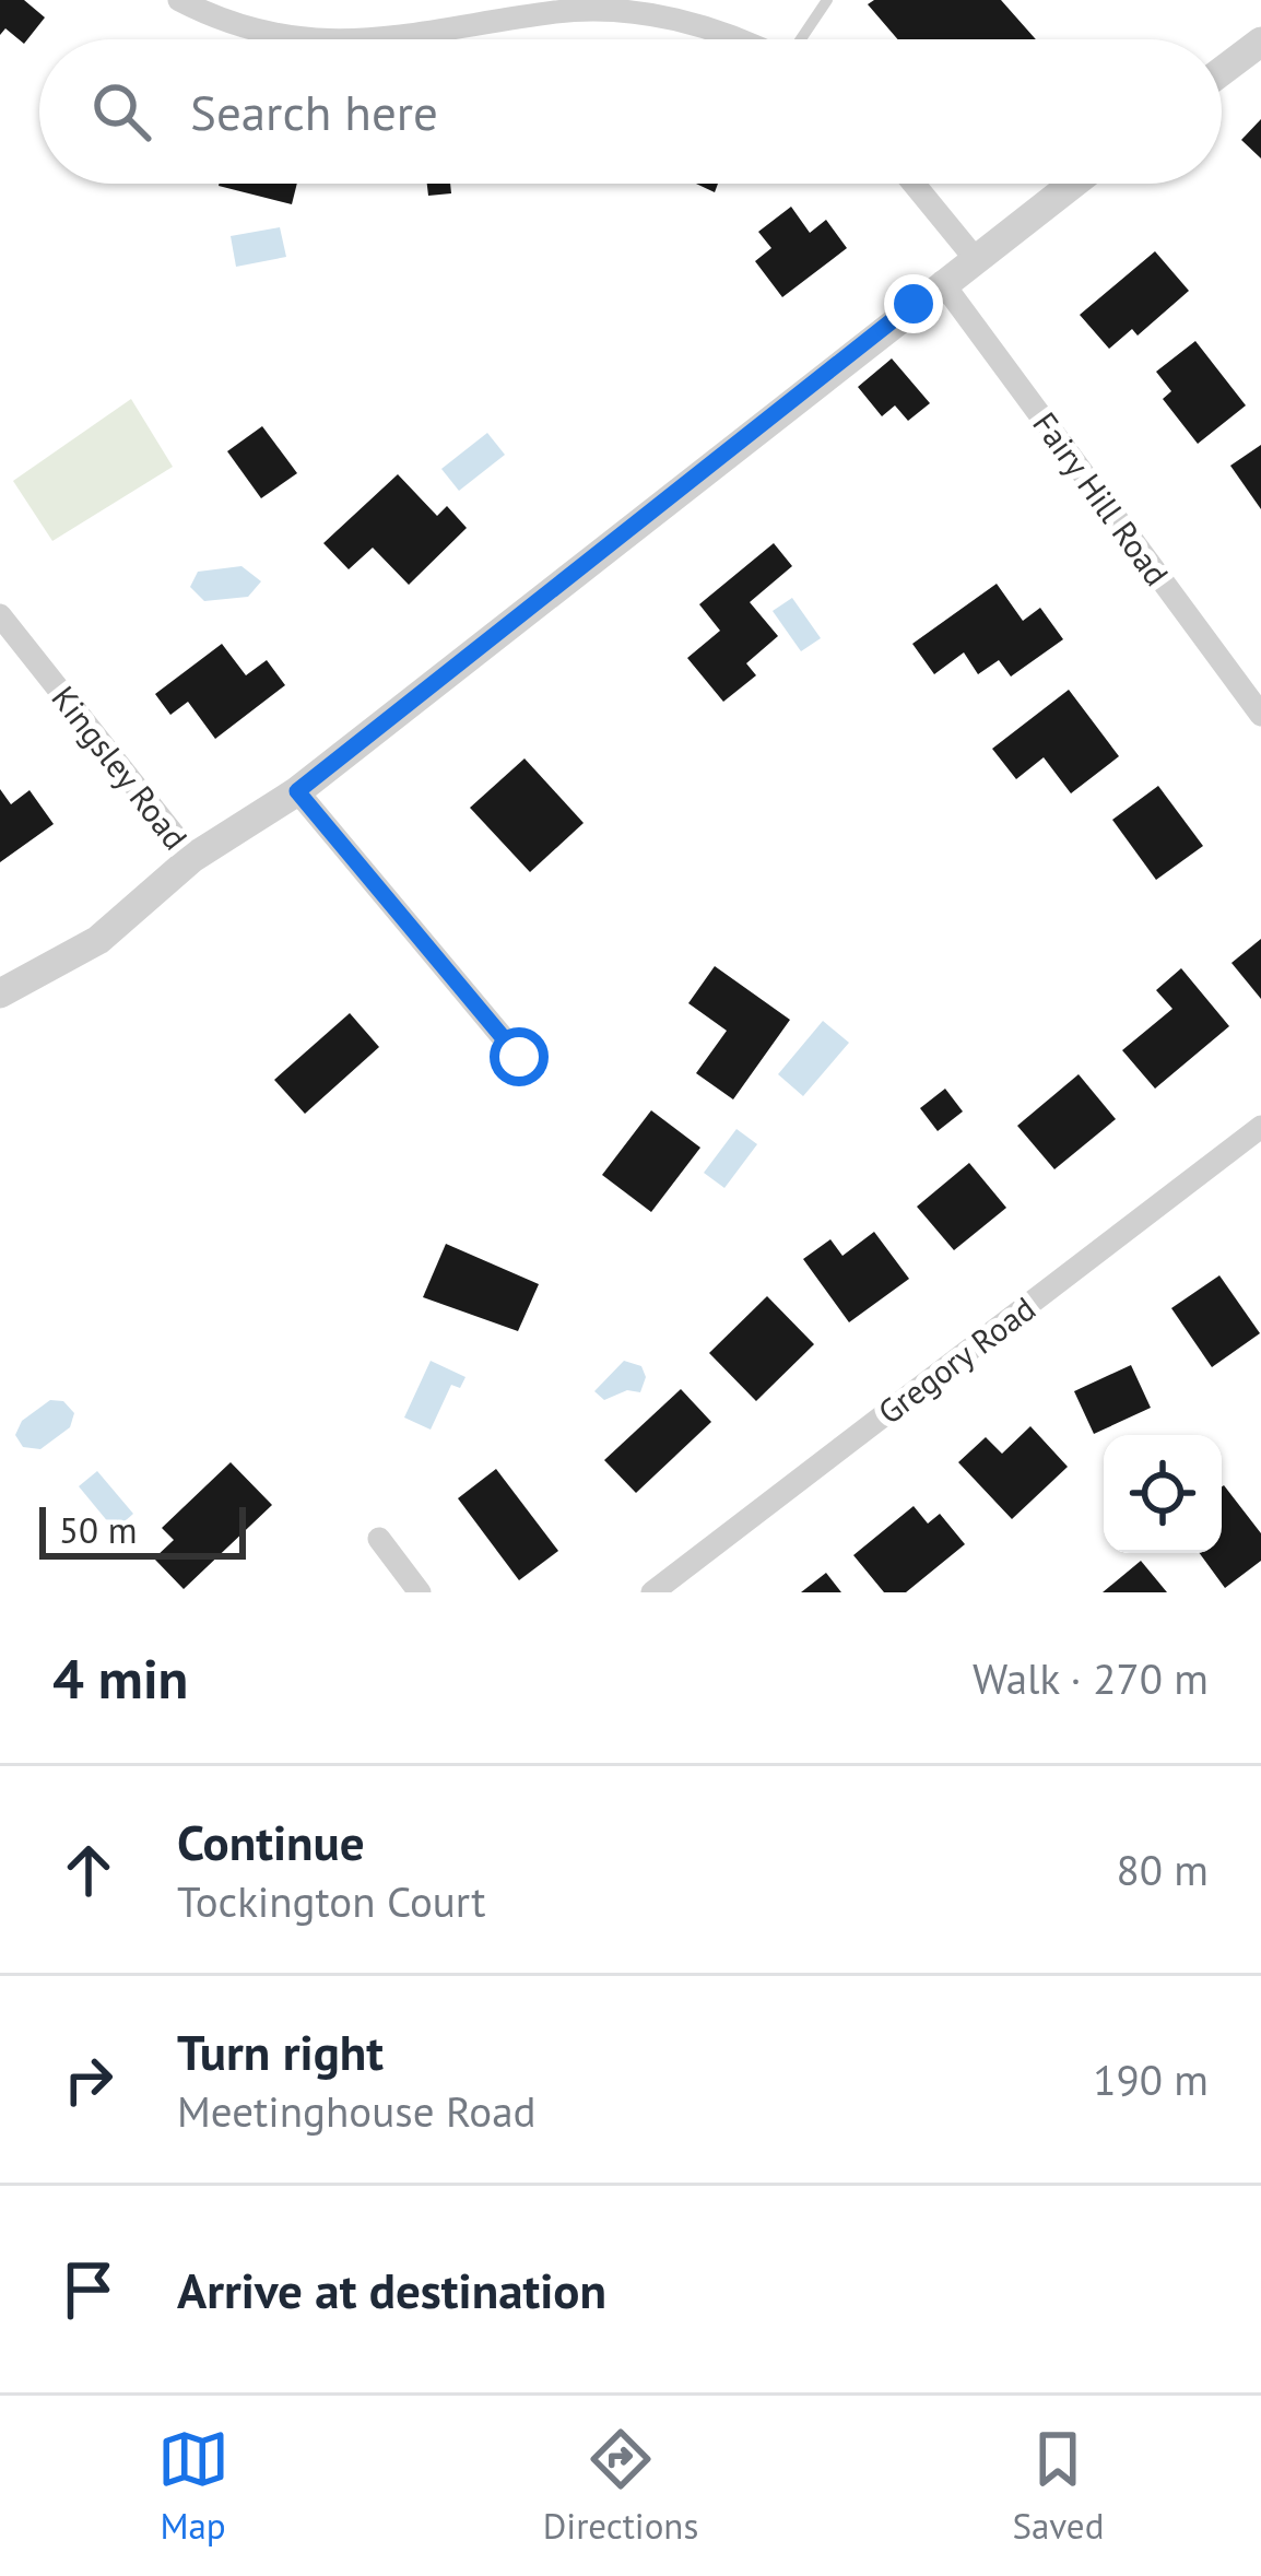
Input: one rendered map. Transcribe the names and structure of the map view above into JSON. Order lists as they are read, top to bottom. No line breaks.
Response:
{"streets":{"street":["Fairy Hill Road","Kingsley Road","Gregory Road"]},"scale_bar":"50 m","page":{"search":"Search here","scale":"50 m","heading":["4 min","Walk · 270 m"],"list":[["Continue","Tockington Court","80 m"],["Turn right","Meetinghouse Road","190 m"],"Arrive at destination"],"nav":["Map","Directions","Saved"]}}
